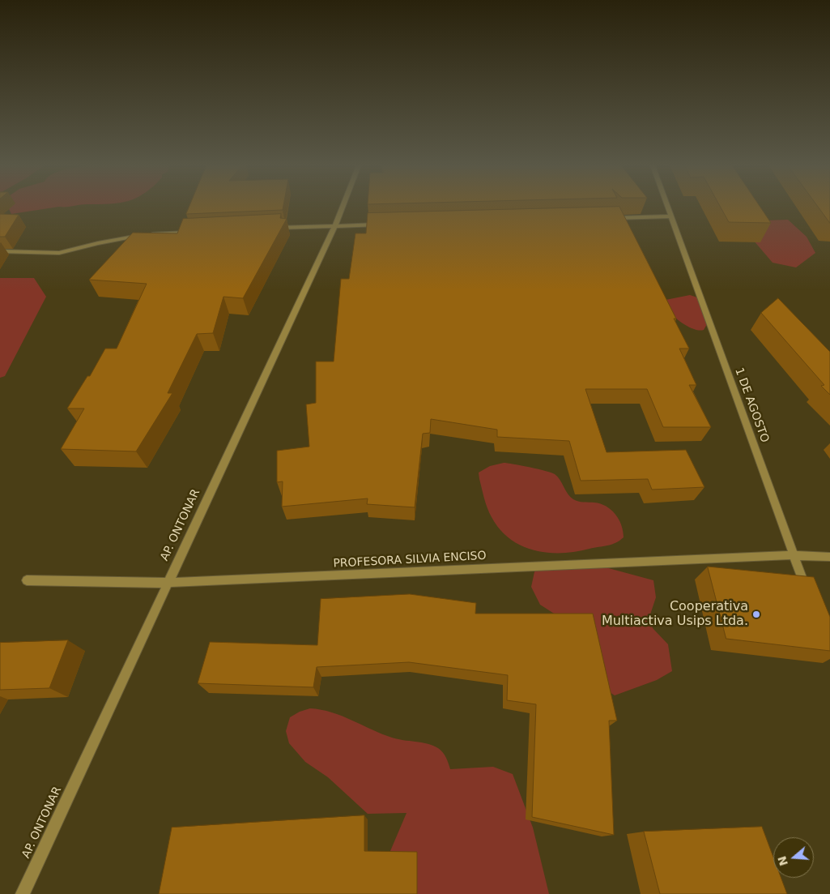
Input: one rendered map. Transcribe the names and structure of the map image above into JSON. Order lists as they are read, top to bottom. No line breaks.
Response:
{"streets":{"street":["1 DE AGOSTO","AP. ONTONAR","PROFESORA SILVIA ENCISO"]},"crossings":[["1 DE AGOSTO","PROFESORA SILVIA ENCISO"],["AP. ONTONAR","PROFESORA SILVIA ENCISO"]],"places":["Cooperativa Multiactiva Usips Ltda."],"north":"left"}
